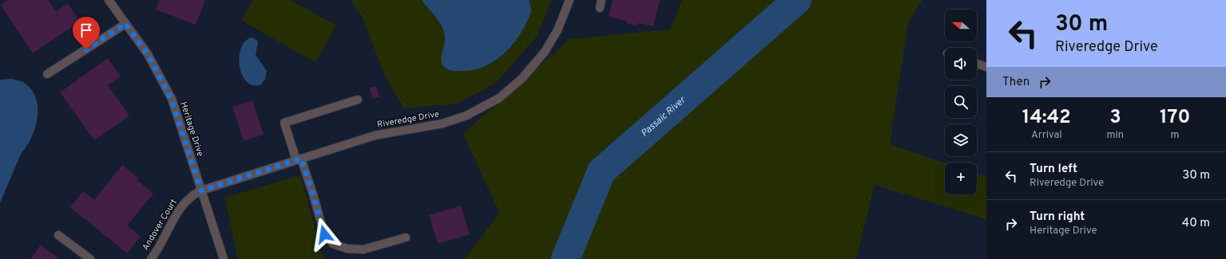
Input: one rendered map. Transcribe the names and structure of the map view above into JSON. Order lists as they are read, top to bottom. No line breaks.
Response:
{"streets":{"street":["Riveredge Drive","Heritage Drive","Andover Court"]},"crossings":[["Riveredge Drive","Heritage Drive"],["Riveredge Drive","Andover Court"],["Heritage Drive","Andover Court"]],"water":["Passaic River"],"north":"left","page":{"turn":["30 m","Riveredge Drive"],"map_buttons":"+","then":"Then","eta":["14:42","Arrival","3","min","170","m"],"list":[{"name":"Turn left","note":"Riveredge Drive","value":"30 m"},{"name":"Turn right","note":"Heritage Drive","value":"40 m"}]}}
